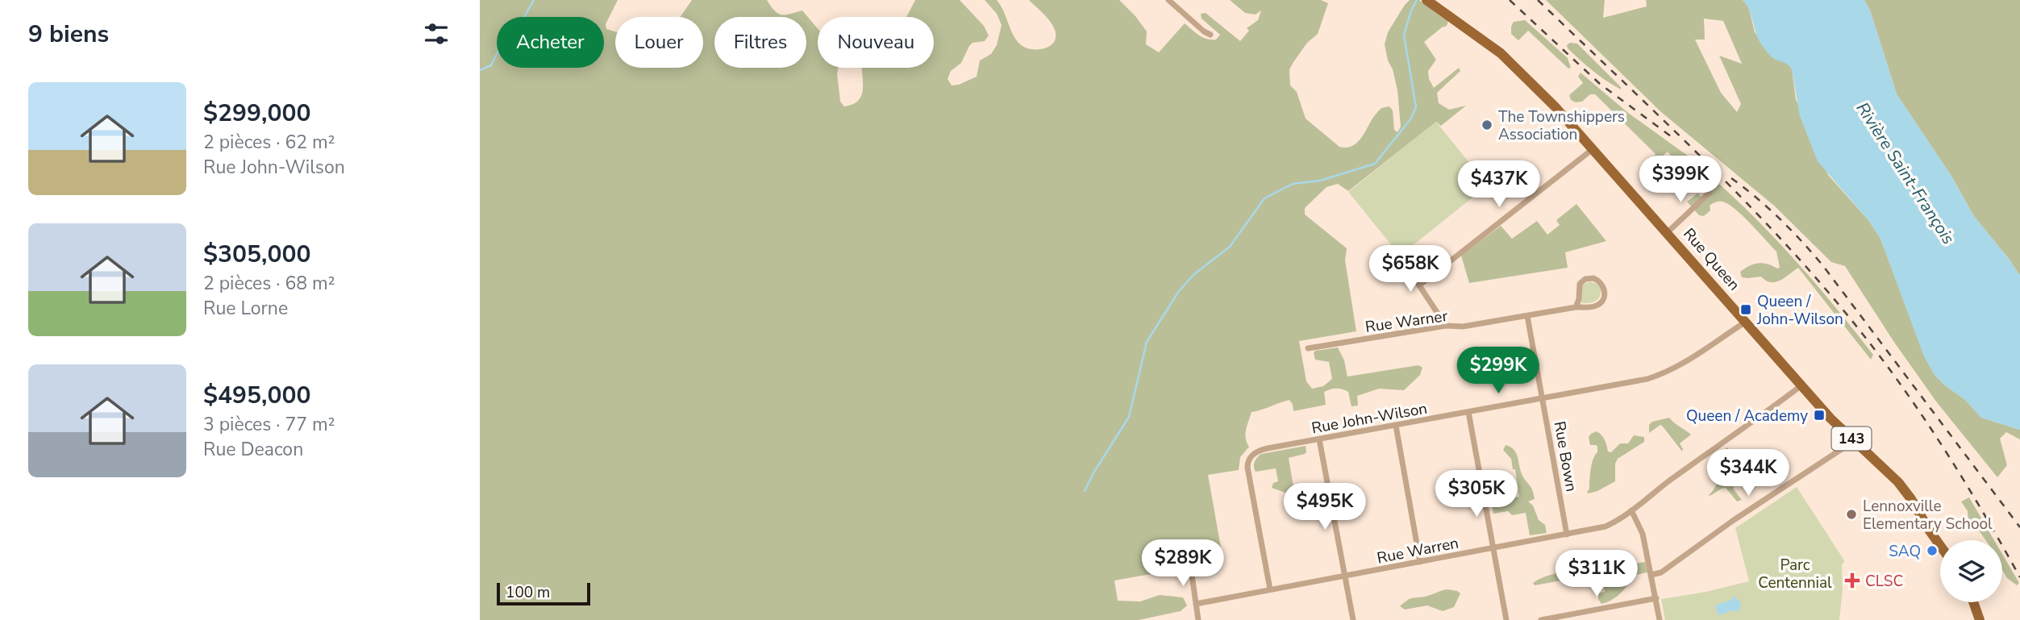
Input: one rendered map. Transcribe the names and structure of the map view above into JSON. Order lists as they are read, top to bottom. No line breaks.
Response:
{"streets":{"main road":["Rue Queen","143"],"street":["Rue Warner","Rue John-Wilson","Rue Bown","Rue Warren"]},"crossings":[["Rue Queen","Rue John-Wilson"],["Rue Queen","Rue Warren"],["Rue Warner","Rue Bown"],["Rue John-Wilson","Rue Bown"],["Rue John-Wilson","Rue Warren"],["Rue Bown","Rue Warren"]],"water":["Rivière Saint-François"],"parks":["Parc Centennial"],"places":{"other":["The Townshippers Association","Lennoxville Elementary School","SAQ"],"transit":["Queen / John-Wilson","Queen / Academy"],"health":["CLSC"]},"scale_bar":"100 m","page":{"heading":"9 biens","chip":["Acheter","Louer","Filtres","Nouveau"],"list":[{"name":"$299,000","note":"2 pièces · 62 m² · Rue John-Wilson"},{"name":"$305,000","note":"2 pièces · 68 m² · Rue Lorne"},{"name":"$495,000","note":"3 pièces · 77 m² · Rue Deacon"}],"price":["$399K","$437K","$658K","$299K","$344K","$305K","$495K","$289K","$311K"],"scale":"100 m"}}
